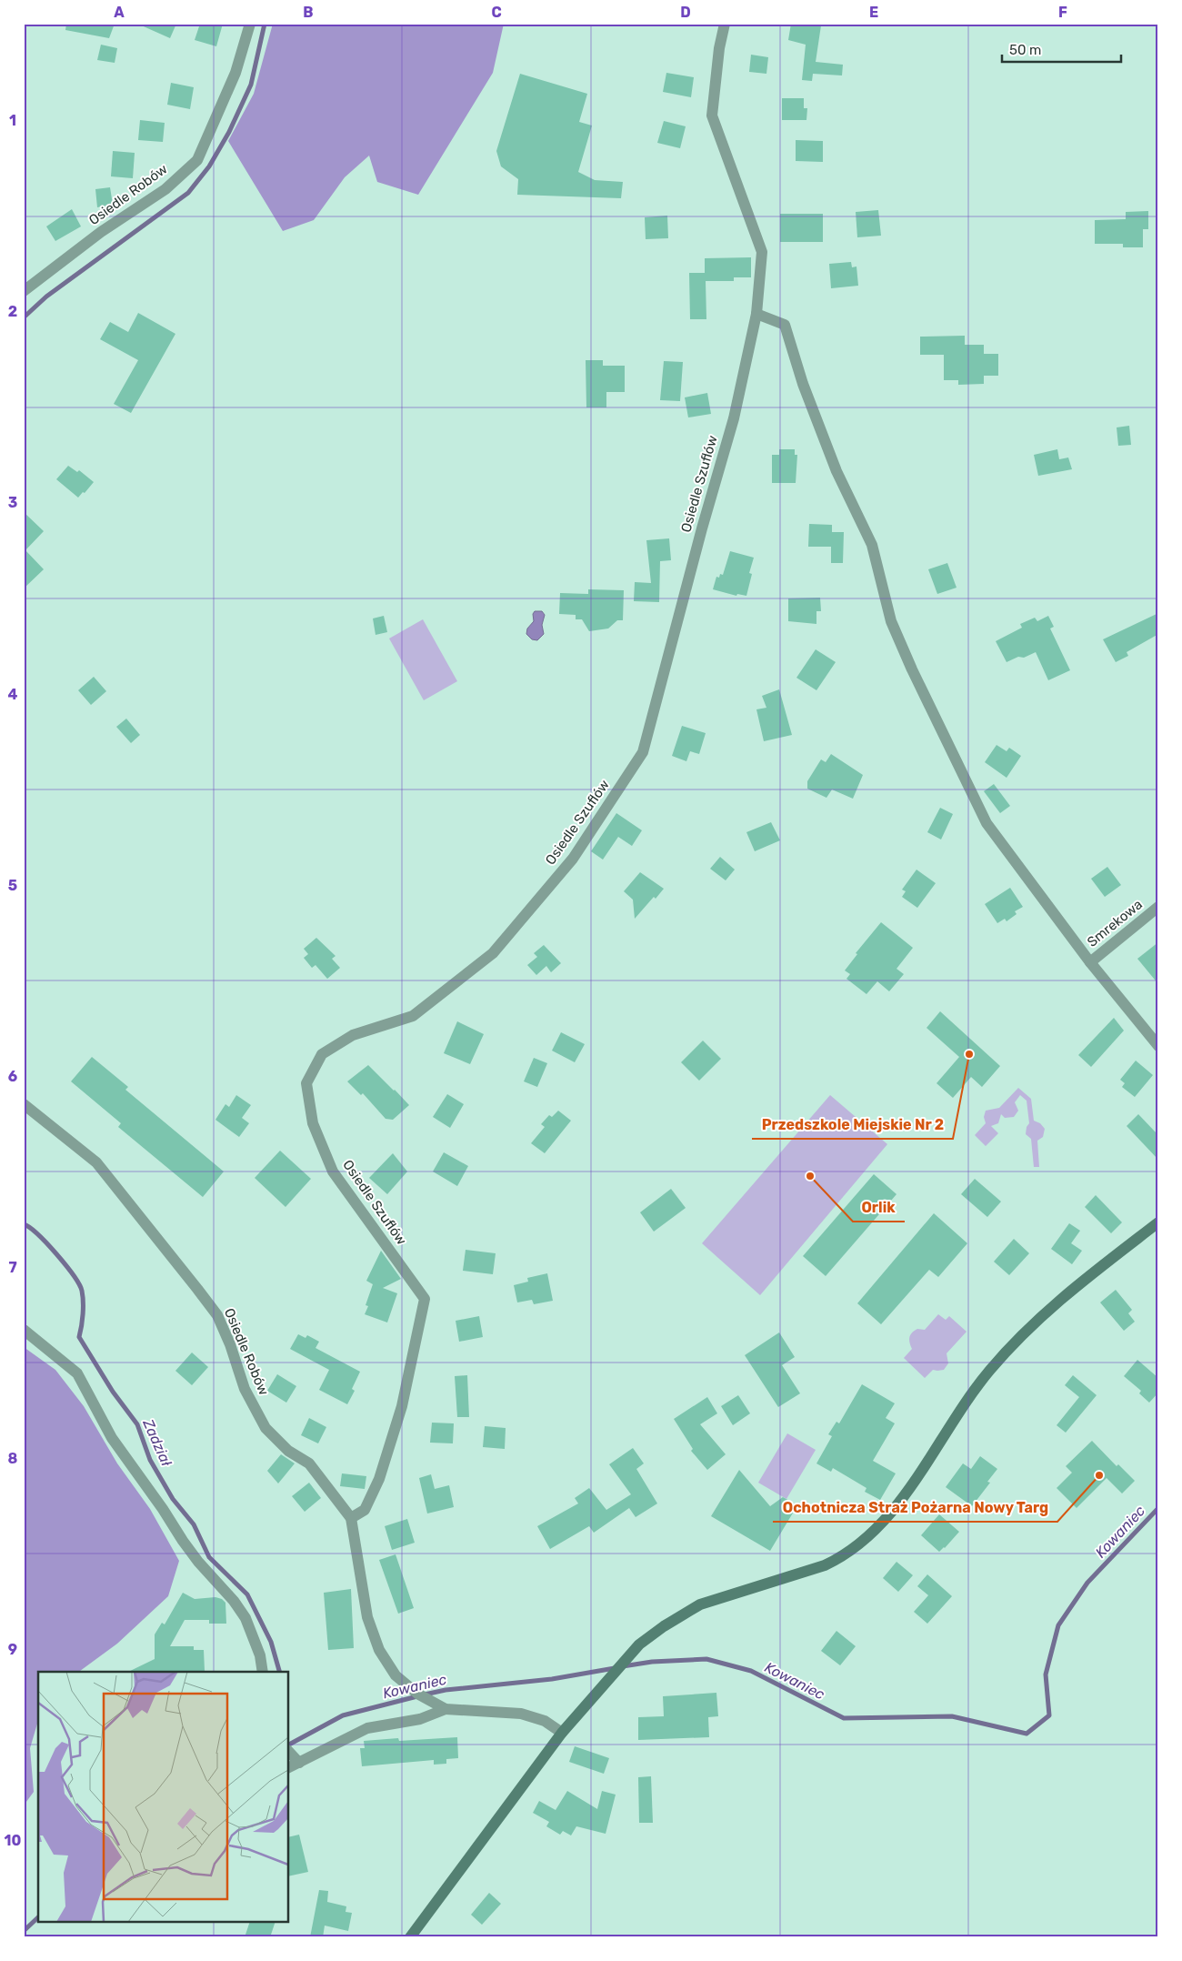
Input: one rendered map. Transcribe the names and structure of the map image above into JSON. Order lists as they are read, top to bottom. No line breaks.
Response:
{"streets":{"street":["Osiedle Robów","Osiedle Szuflów","Smrekowa"]},"crossings":[["Osiedle Robów","Osiedle Szuflów"]],"water":["Zadział","Kowaniec"],"places":["Przedszkole Miejskie Nr 2","Orlik","Ochotnicza Straż Pożarna Nowy Targ"],"scale_bar":"50 m","grid":{"columns":["A","B","C","D","E","F"],"rows":["1","2","3","4","5","6","7","8","9","10"]}}
